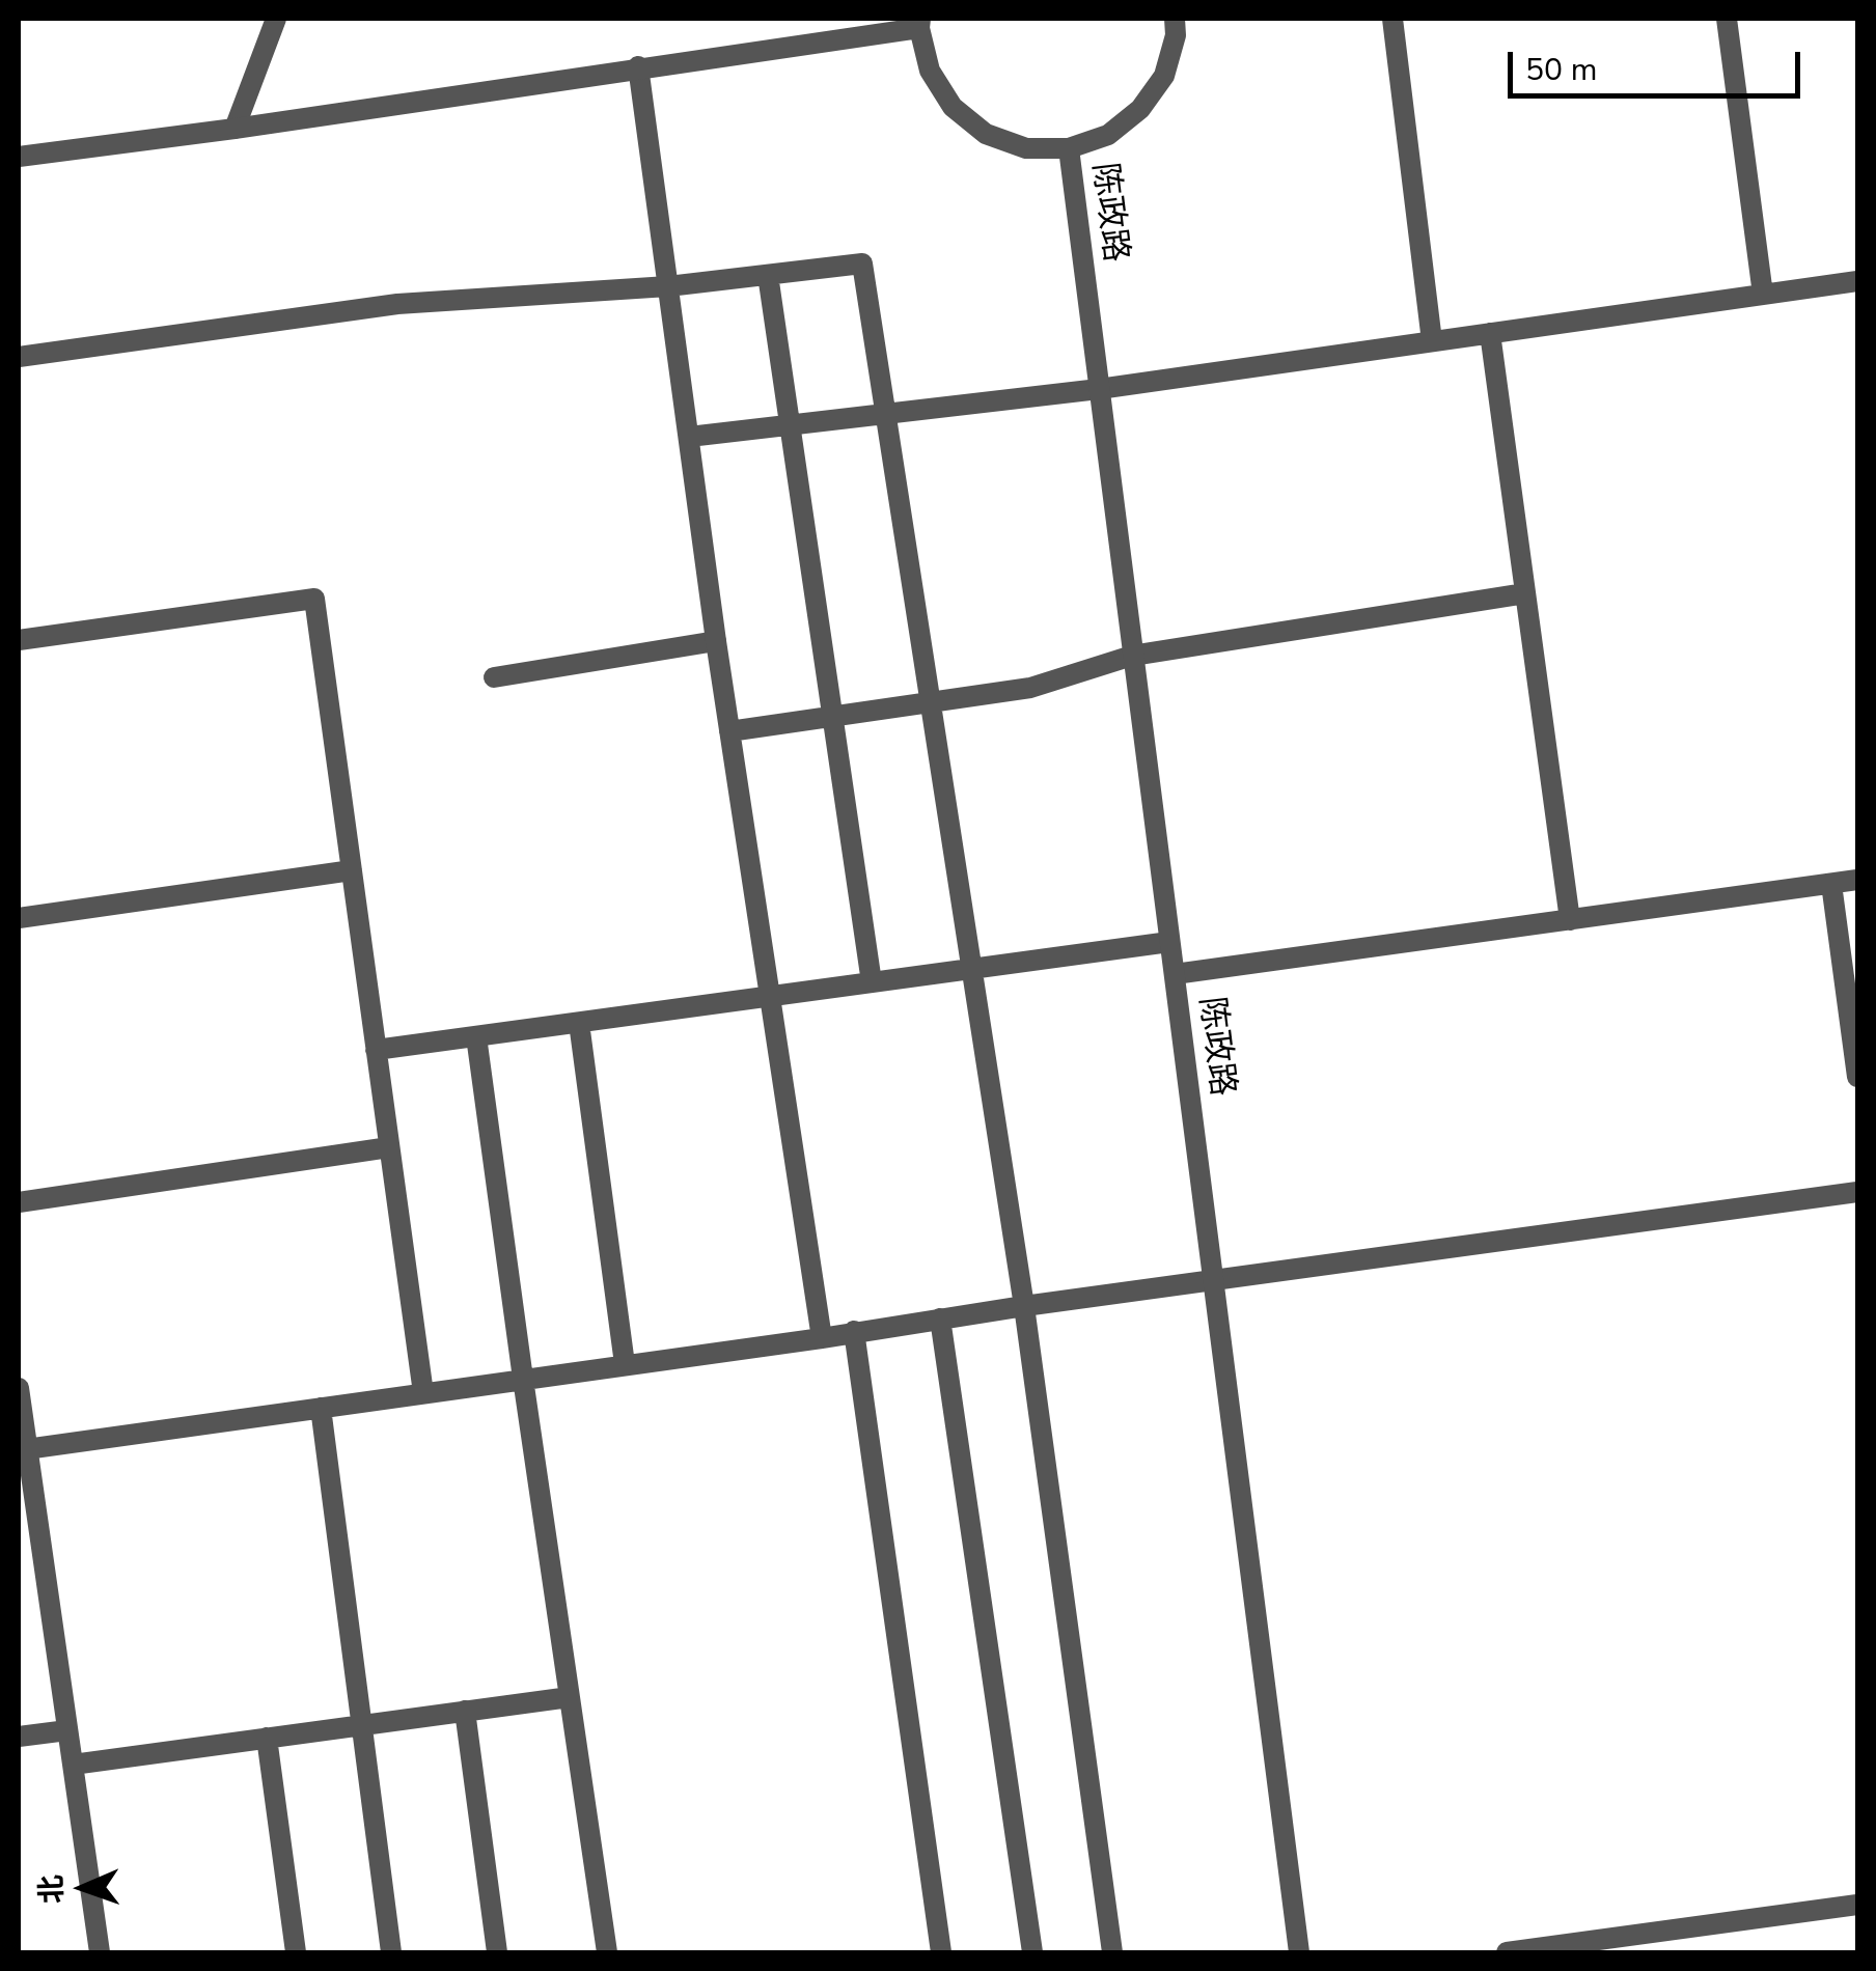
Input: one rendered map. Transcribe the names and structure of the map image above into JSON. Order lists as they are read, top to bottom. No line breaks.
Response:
{"streets":{"street":["陈政路"]},"scale_bar":"50 m","north":"left"}
